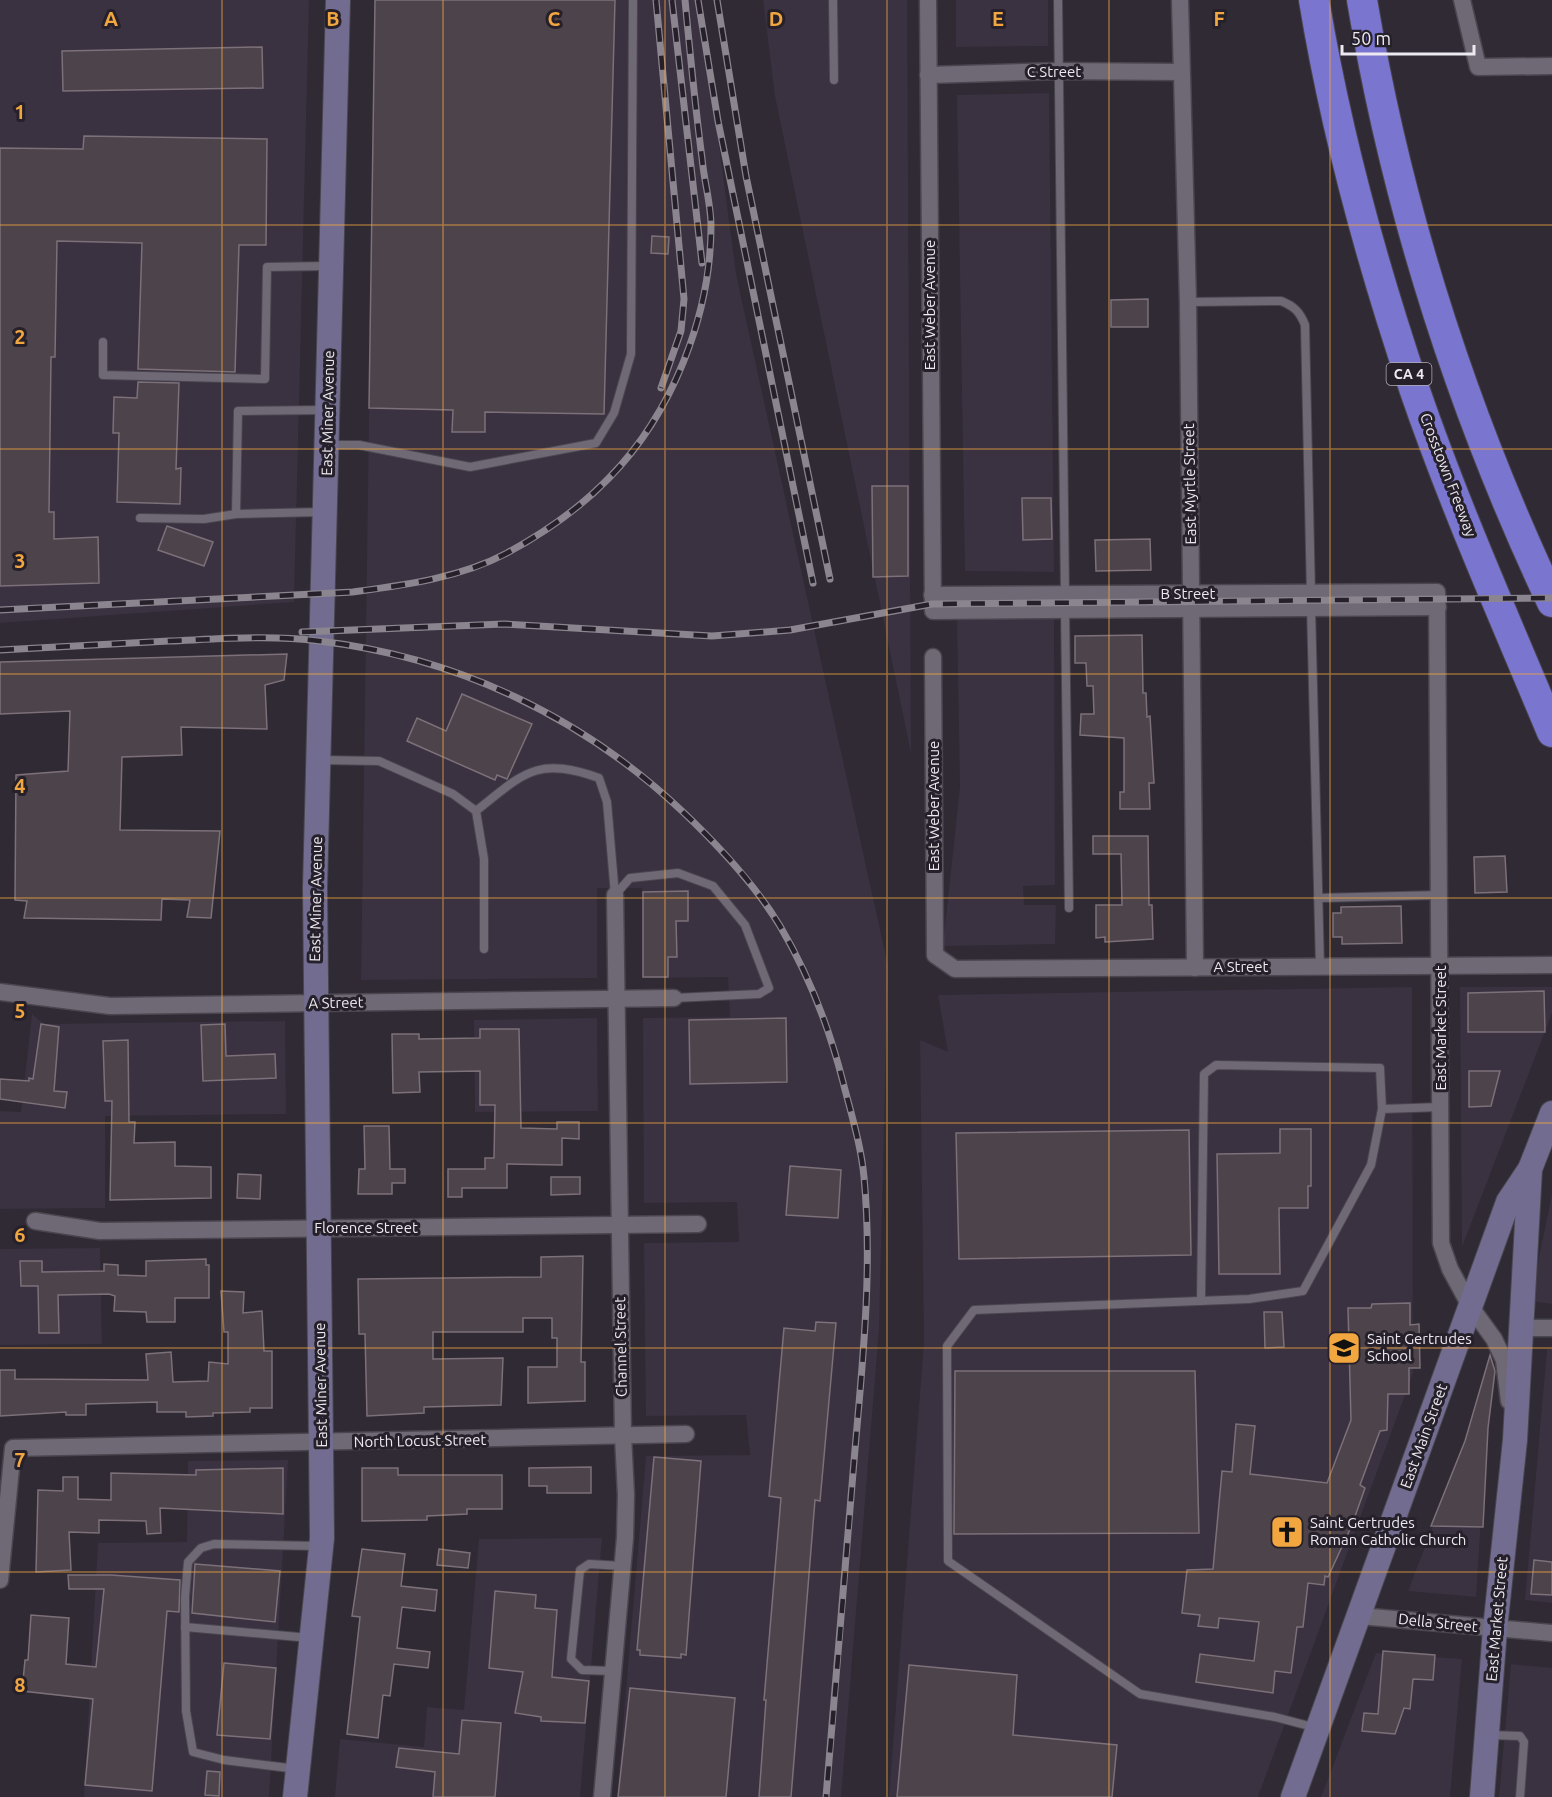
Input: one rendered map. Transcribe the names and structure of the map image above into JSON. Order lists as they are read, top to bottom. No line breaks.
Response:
{"streets":{"highway":["CA 4","Crosstown Freeway"],"street":["C Street","East Weber Avenue","East Miner Avenue","East Myrtle Street","B Street","A Street","East Market Street","Florence Street","Channel Street","East Main Street","North Locust Street","Della Street"]},"crossings":[["C Street","East Weber Avenue"],["C Street","East Myrtle Street"],["East Weber Avenue","B Street"],["East Weber Avenue","A Street"],["East Miner Avenue","A Street"],["East Miner Avenue","Florence Street"],["East Miner Avenue","North Locust Street"],["East Myrtle Street","B Street"],["East Myrtle Street","A Street"],["B Street","East Market Street"],["A Street","East Market Street"],["A Street","Channel Street"],["East Market Street","East Main Street"],["East Market Street","Della Street"],["Florence Street","Channel Street"],["Channel Street","North Locust Street"],["East Main Street","Della Street"]],"places":{"school or university":["Saint Gertrudes School"],"church":["Saint Gertrudes Roman Catholic Church"]},"scale_bar":"50 m","grid":{"columns":["A","B","C","D","E","F"],"rows":["1","2","3","4","5","6","7","8"]}}
